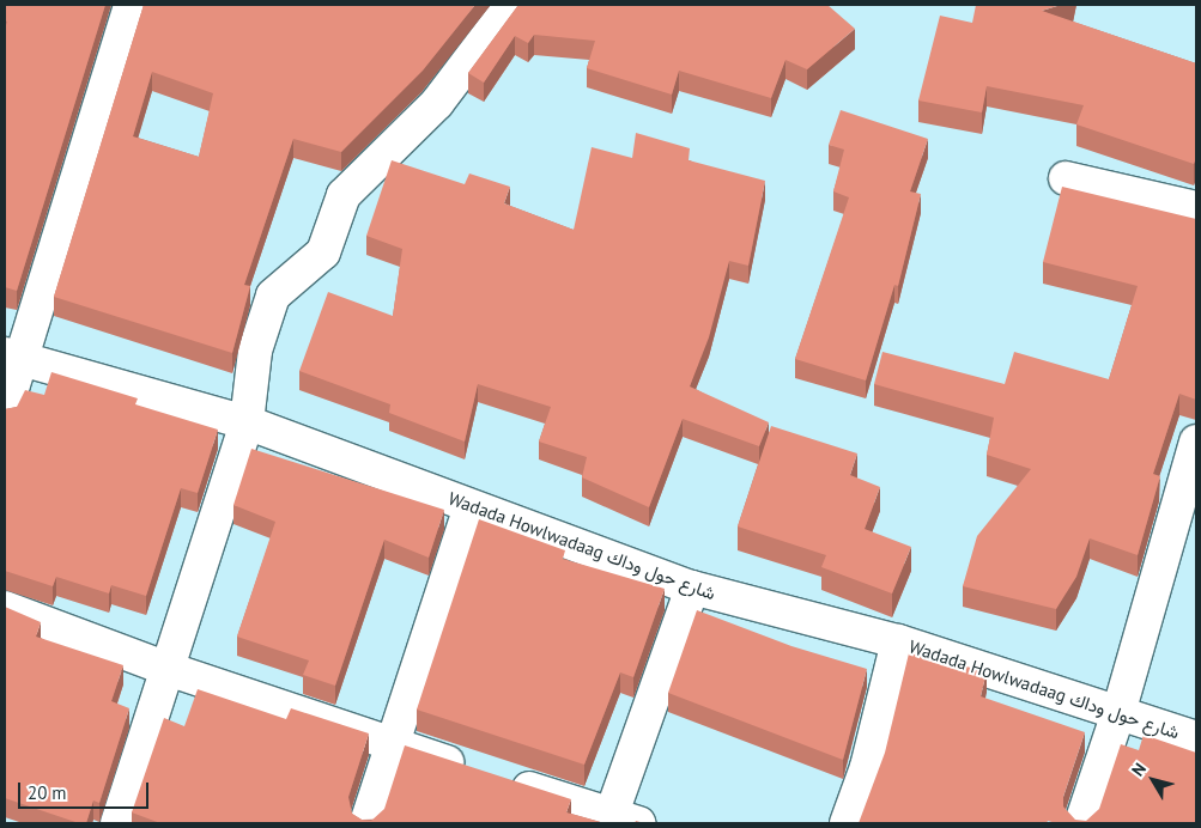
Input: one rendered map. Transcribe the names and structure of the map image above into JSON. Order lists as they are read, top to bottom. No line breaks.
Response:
{"streets":{"street":["Wadada Howlwadaag شارع حول وداك"]},"scale_bar":"20 m","north":"top left"}
